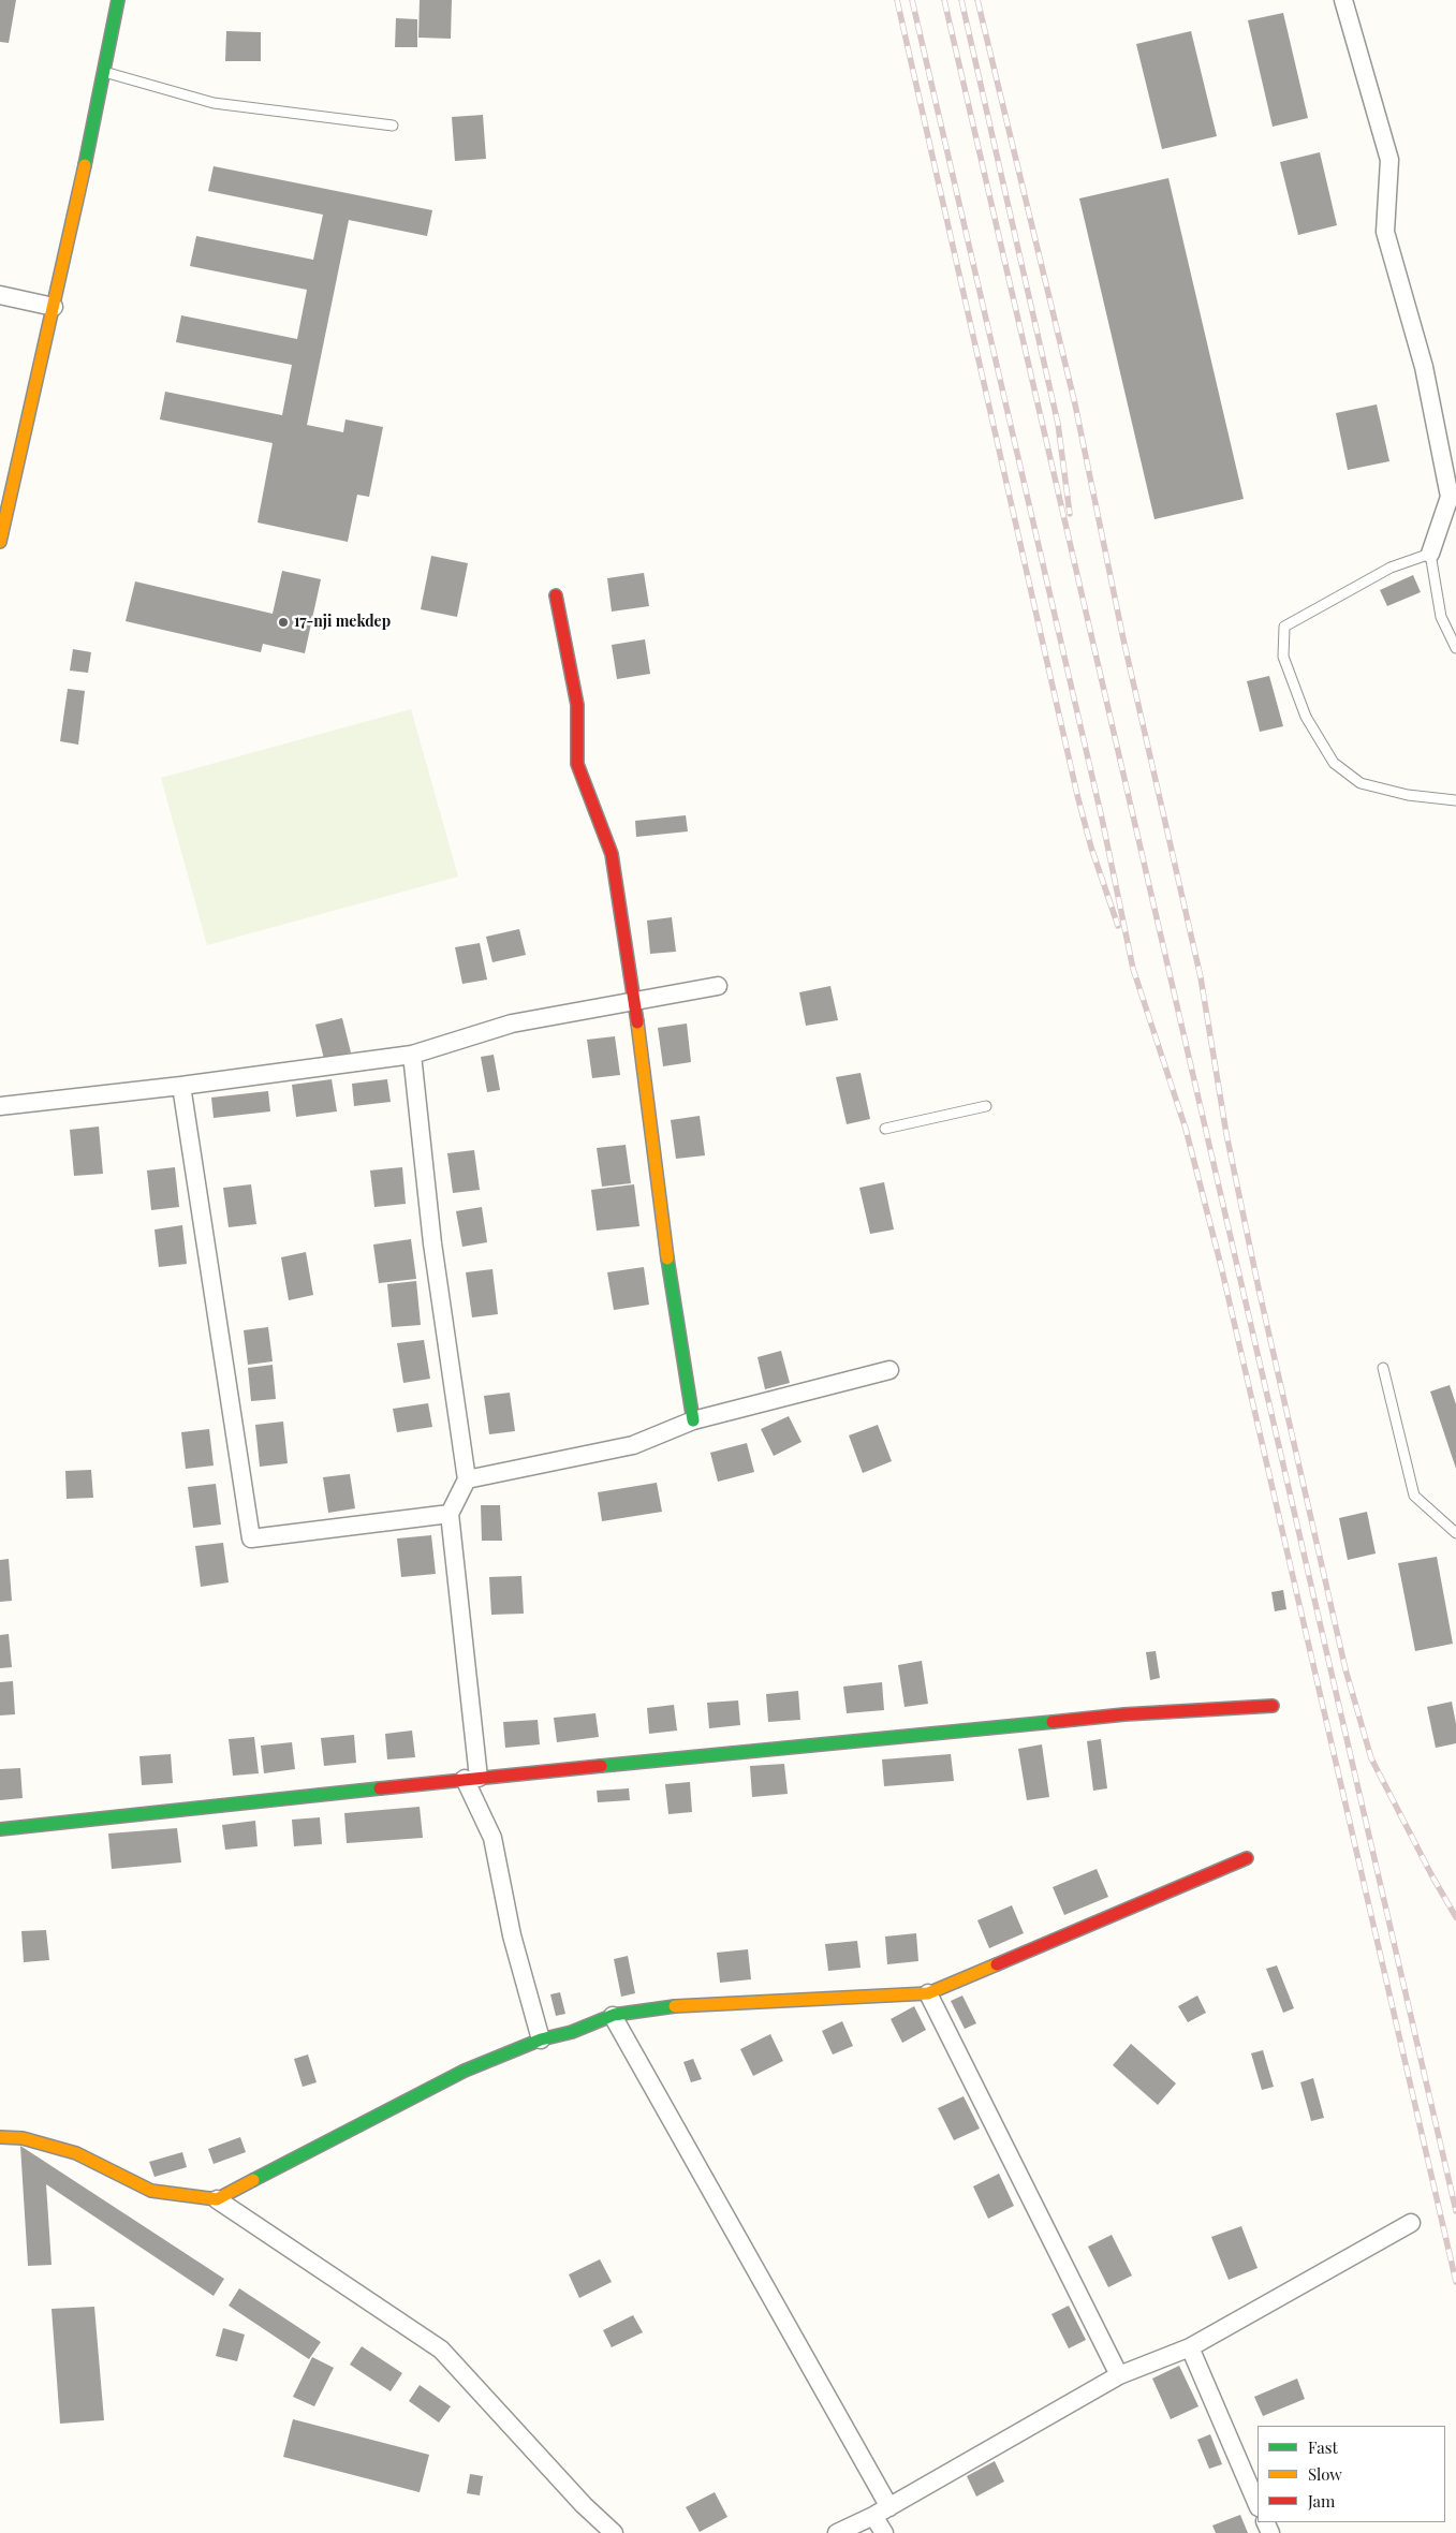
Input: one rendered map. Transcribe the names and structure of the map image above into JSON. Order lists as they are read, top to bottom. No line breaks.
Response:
{"places":["17-nji mekdep"],"legend":["Fast","Slow","Jam"]}
